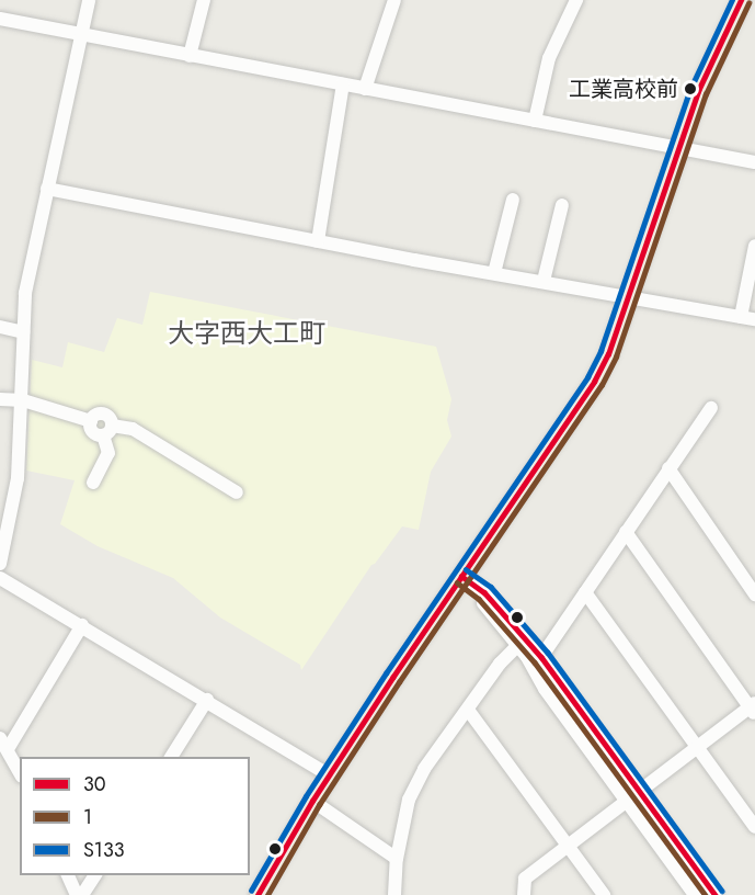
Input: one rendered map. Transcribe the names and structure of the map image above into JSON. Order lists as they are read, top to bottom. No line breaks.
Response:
{"districts":["大字西大工町"],"places":["工業高校前"],"lines":["transit line 30","transit line S133","transit line 1"],"legend":["30","1","S133"]}
